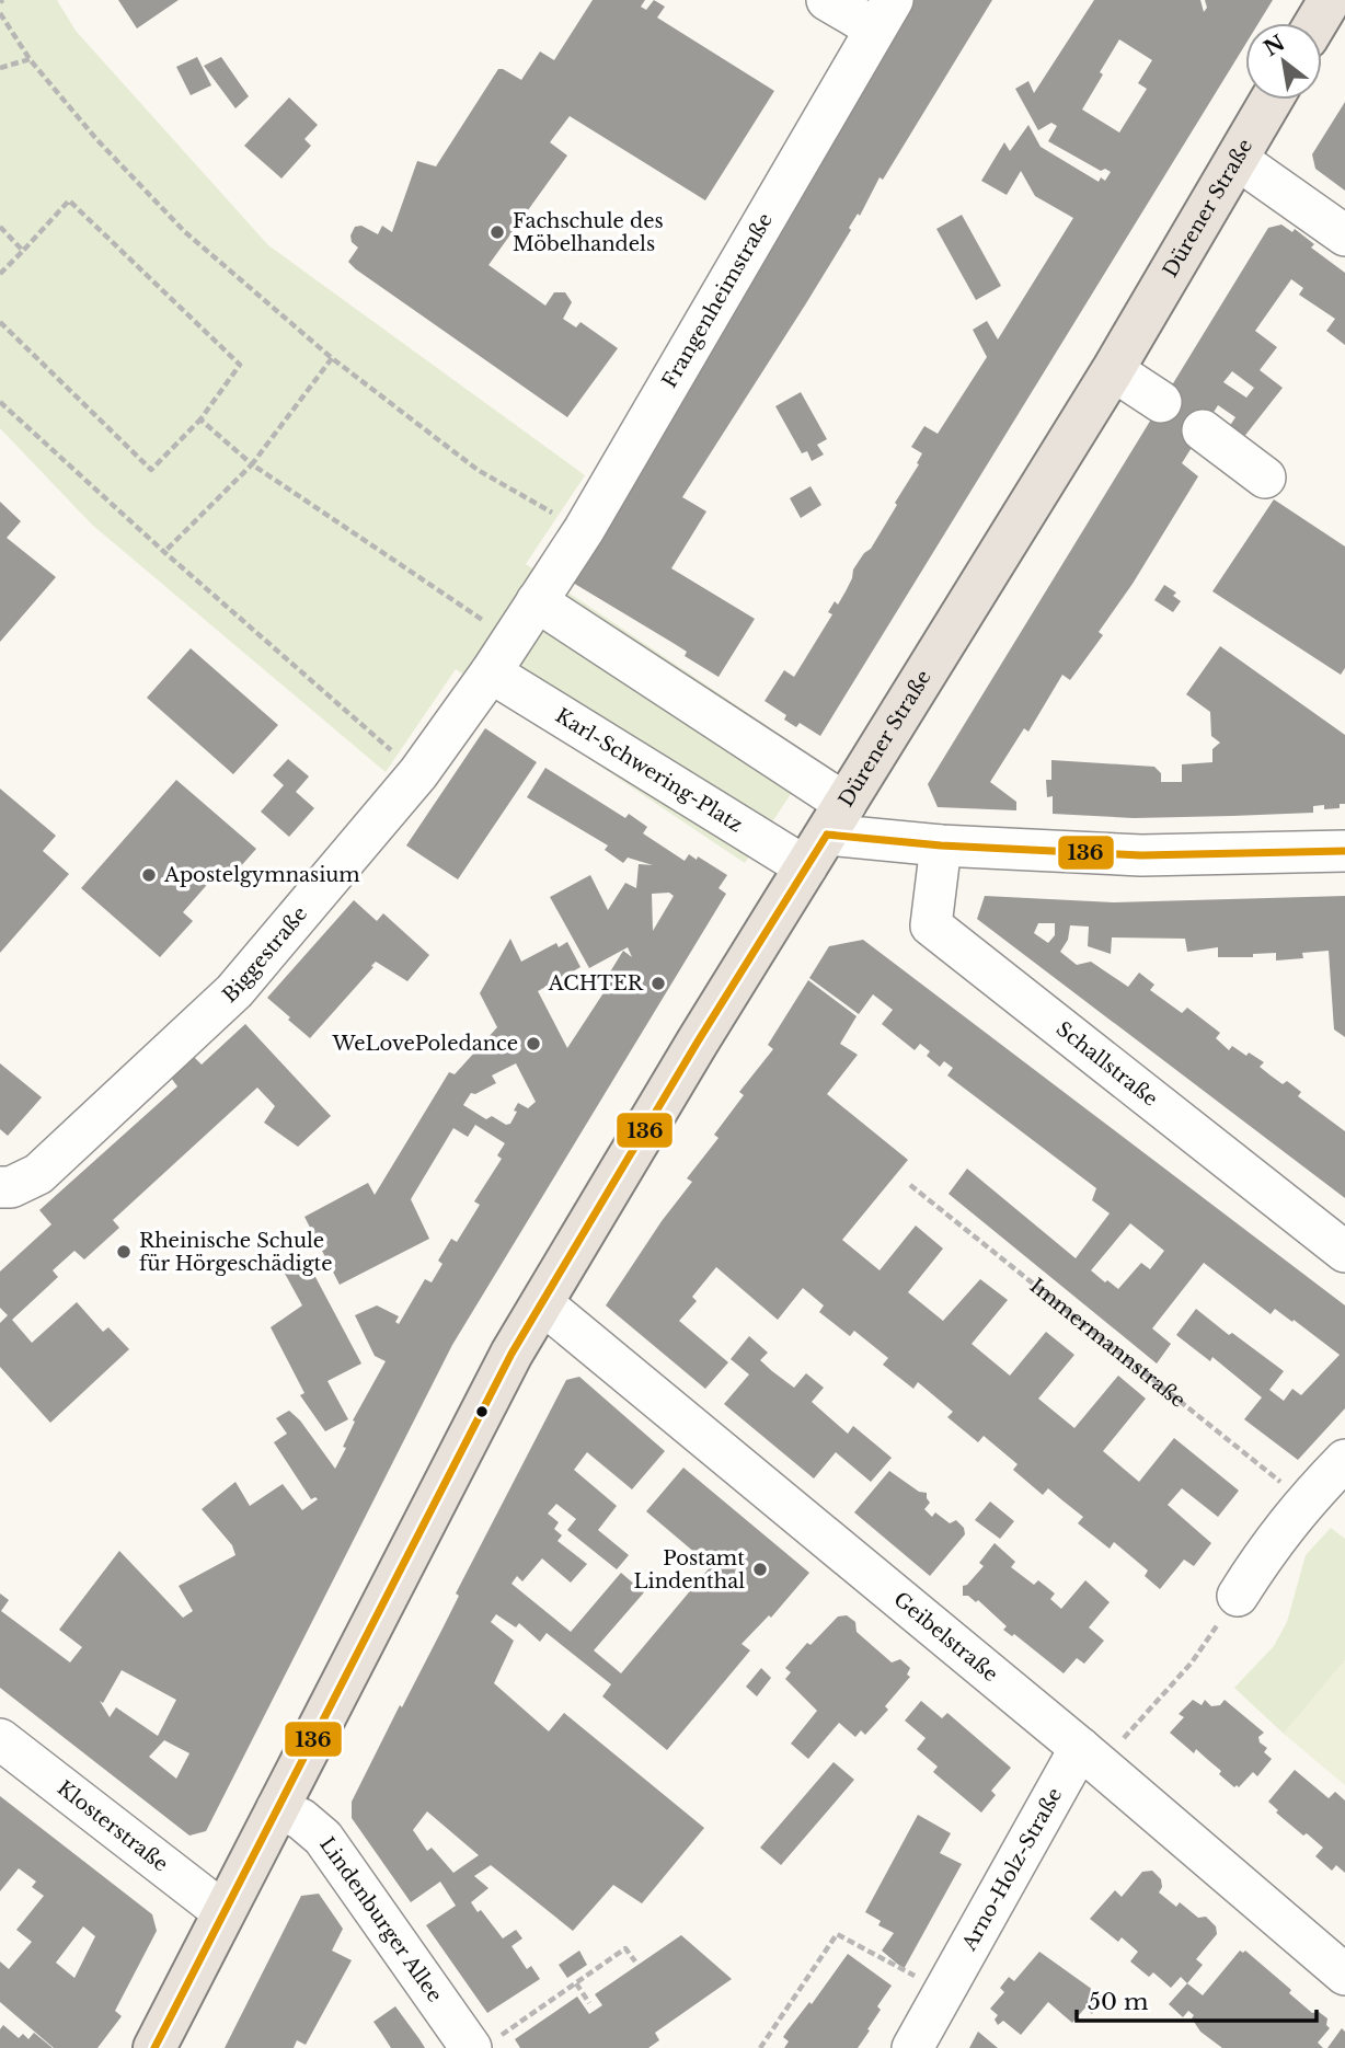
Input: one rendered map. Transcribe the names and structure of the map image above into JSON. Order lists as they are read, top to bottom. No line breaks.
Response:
{"streets":{"main road":["Dürener Straße"],"street":["Frangenheimstraße","Karl-Schwering-Platz","Biggestraße","Schallstraße","Geibelstraße","Klosterstraße","Arno-Holz-Straße","Lindenburger Allee"],"path":["Immermannstraße"]},"crossings":[["Dürener Straße","Karl-Schwering-Platz"],["Dürener Straße","Geibelstraße"],["Dürener Straße","Klosterstraße"],["Dürener Straße","Lindenburger Allee"],["Frangenheimstraße","Biggestraße"],["Karl-Schwering-Platz","Biggestraße"],["Geibelstraße","Arno-Holz-Straße"]],"places":["Fachschule des Möbelhandels","Apostelgymnasium","ACHTER","WeLovePoledance","Rheinische Schule für Hörgeschädigte","Postamt Lindenthal"],"lines":["transit line 136"],"scale_bar":"50 m","north":"top left"}
